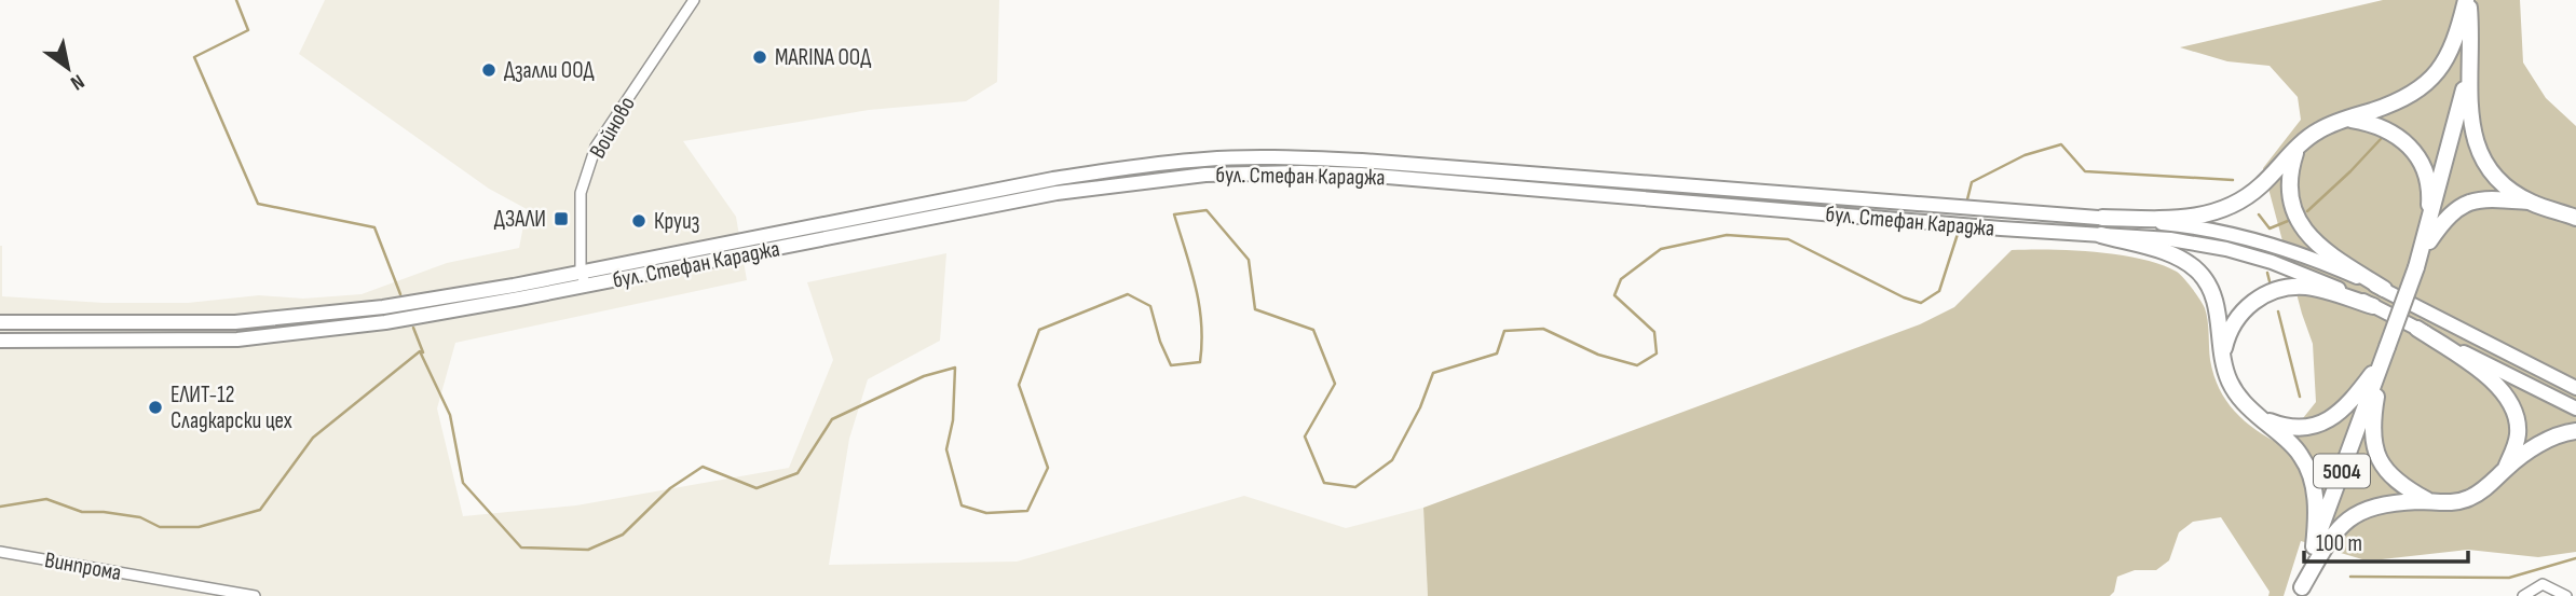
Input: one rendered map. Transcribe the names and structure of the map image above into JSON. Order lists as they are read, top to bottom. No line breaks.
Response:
{"streets":{"main road":["бул. Стефан Караджа","5004"],"street":["Войново","Винпрома"]},"crossings":[["Войново","бул. Стефан Караджа"]],"places":{"other":["MARINA ООД","Дзалли ООД","Круиз","ЕЛИТ-12 Сладкарски цех"],"transit":["ДЗАЛИ"]},"scale_bar":"100 m","north":"bottom right"}
